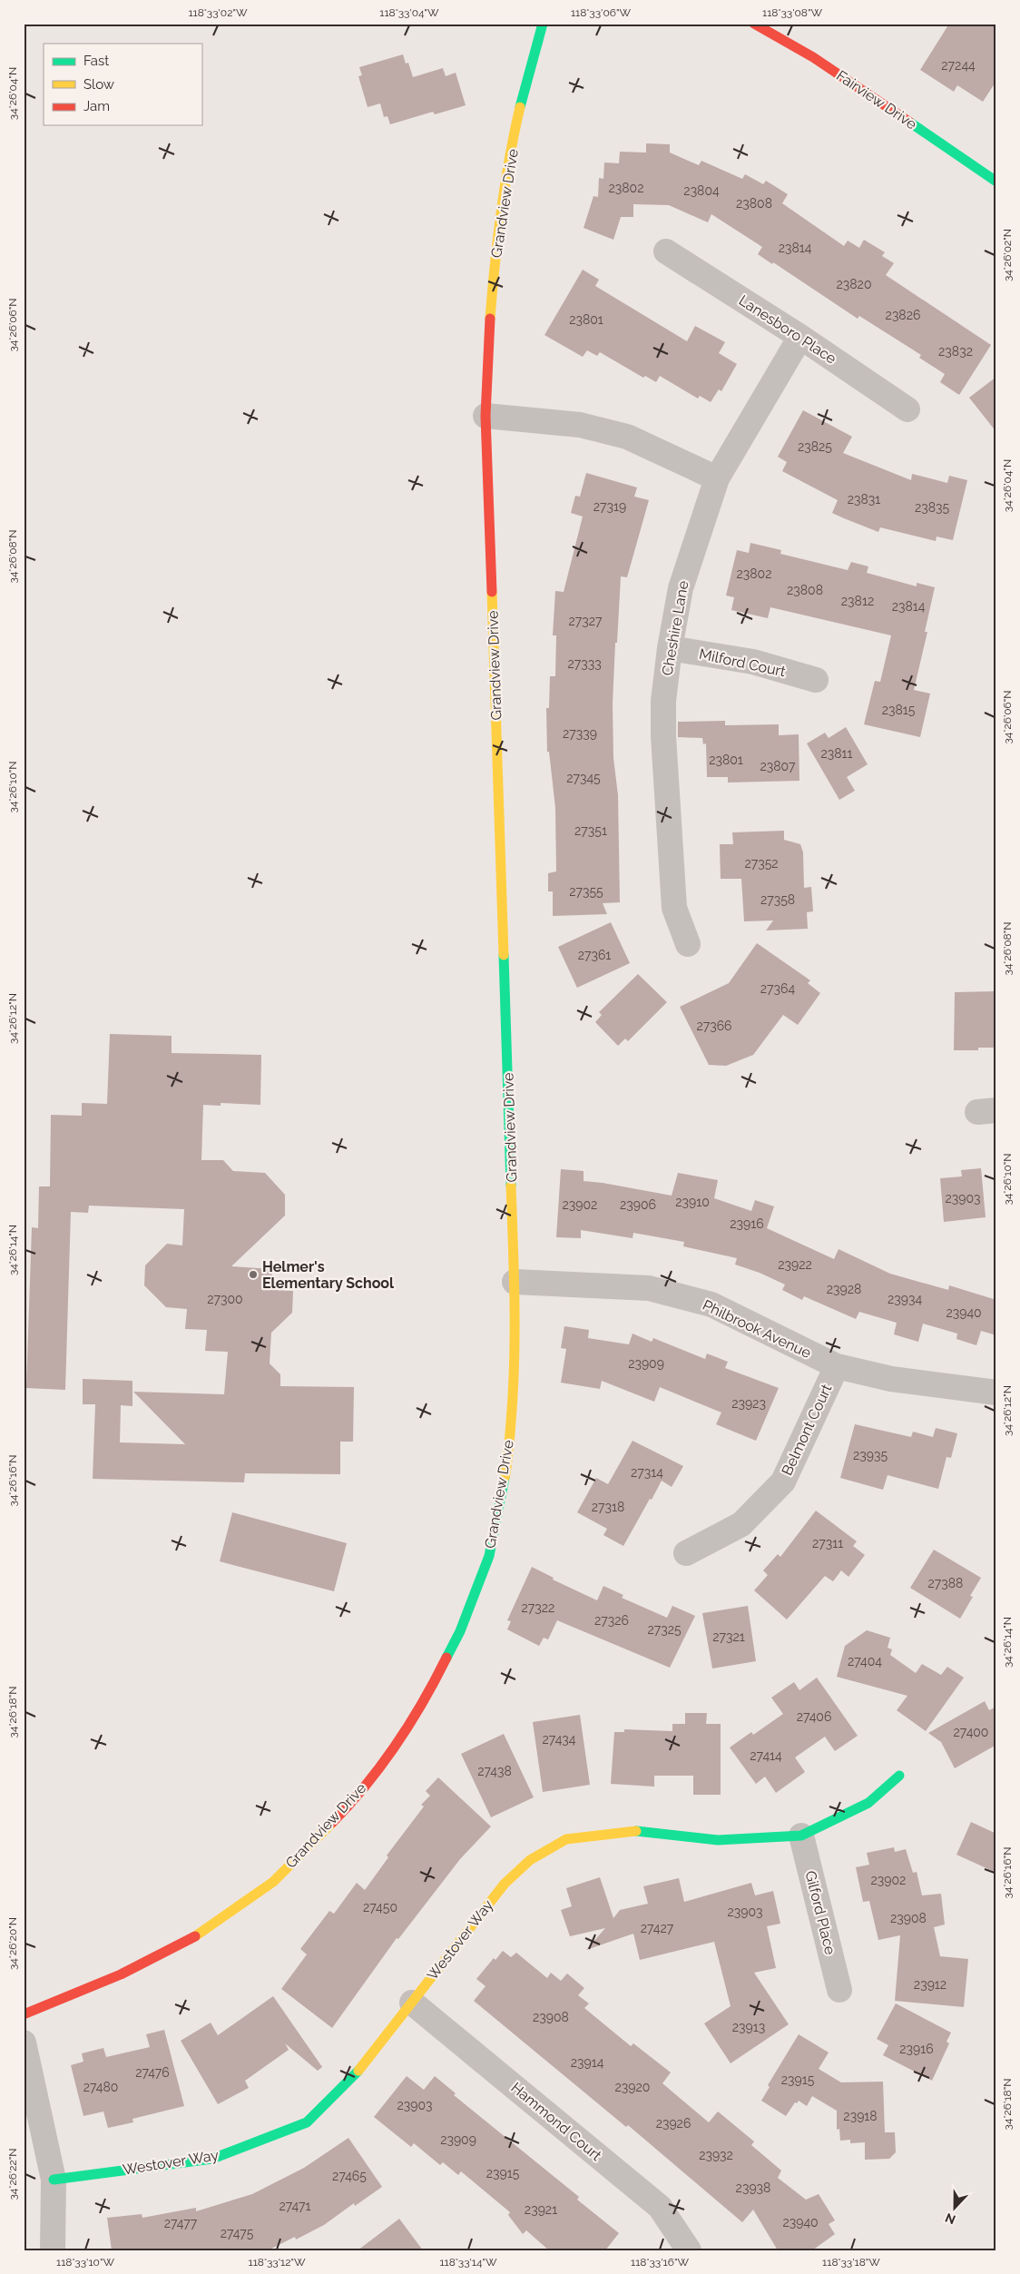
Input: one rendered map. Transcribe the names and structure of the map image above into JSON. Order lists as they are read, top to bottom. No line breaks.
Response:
{"streets":{"street":["Fairview Drive","Grandview Drive","Lanesboro Place","Cheshire Lane","Milford Court","Philbrook Avenue","Belmont Court","Gilford Place","Westover Way","Hammond Court"]},"crossings":[["Grandview Drive","Philbrook Avenue"],["Lanesboro Place","Cheshire Lane"],["Cheshire Lane","Milford Court"],["Philbrook Avenue","Belmont Court"],["Gilford Place","Westover Way"],["Westover Way","Hammond Court"]],"places":["Helmer's Elementary School"],"house_numbers":["27244","23802","23804","23808","23814","23820","23826","23801","23832","23825","23831","27319","23835","23802","23808","23812","23814","27327","27333","23815","27339","23811","23801","23807","27345","27351","27352","27355","27358","27361","27364","27366","23903","23910","23902","23906","23916","23922","23928","27300","23934","23940","23909","23923","23935","27314","27318","27311","27388","27322","27326","27325","27321","27404","27406","27400","27434","27414","27438","23902","27450","23903","23908","27427","23912","23908","23913","23916","23914","27476","23915","27480","23920","23903","23918","23926","23909","23932","23915","27465","23938","27471","23921","23940","27477","27475"],"legend":["Fast","Slow","Jam"],"north":"bottom","coordinates":["118°33'02\"W","118°33'04\"W","118°33'06\"W","118°33'08\"W","34°26'04\"N","34°26'02\"N","34°26'06\"N","34°26'08\"N","34°26'10\"N","34°26'12\"N","34°26'14\"N","34°26'16\"N","34°26'18\"N","34°26'20\"N","34°26'22\"N","118°33'10\"W","118°33'12\"W","118°33'14\"W","118°33'16\"W","118°33'18\"W"]}
